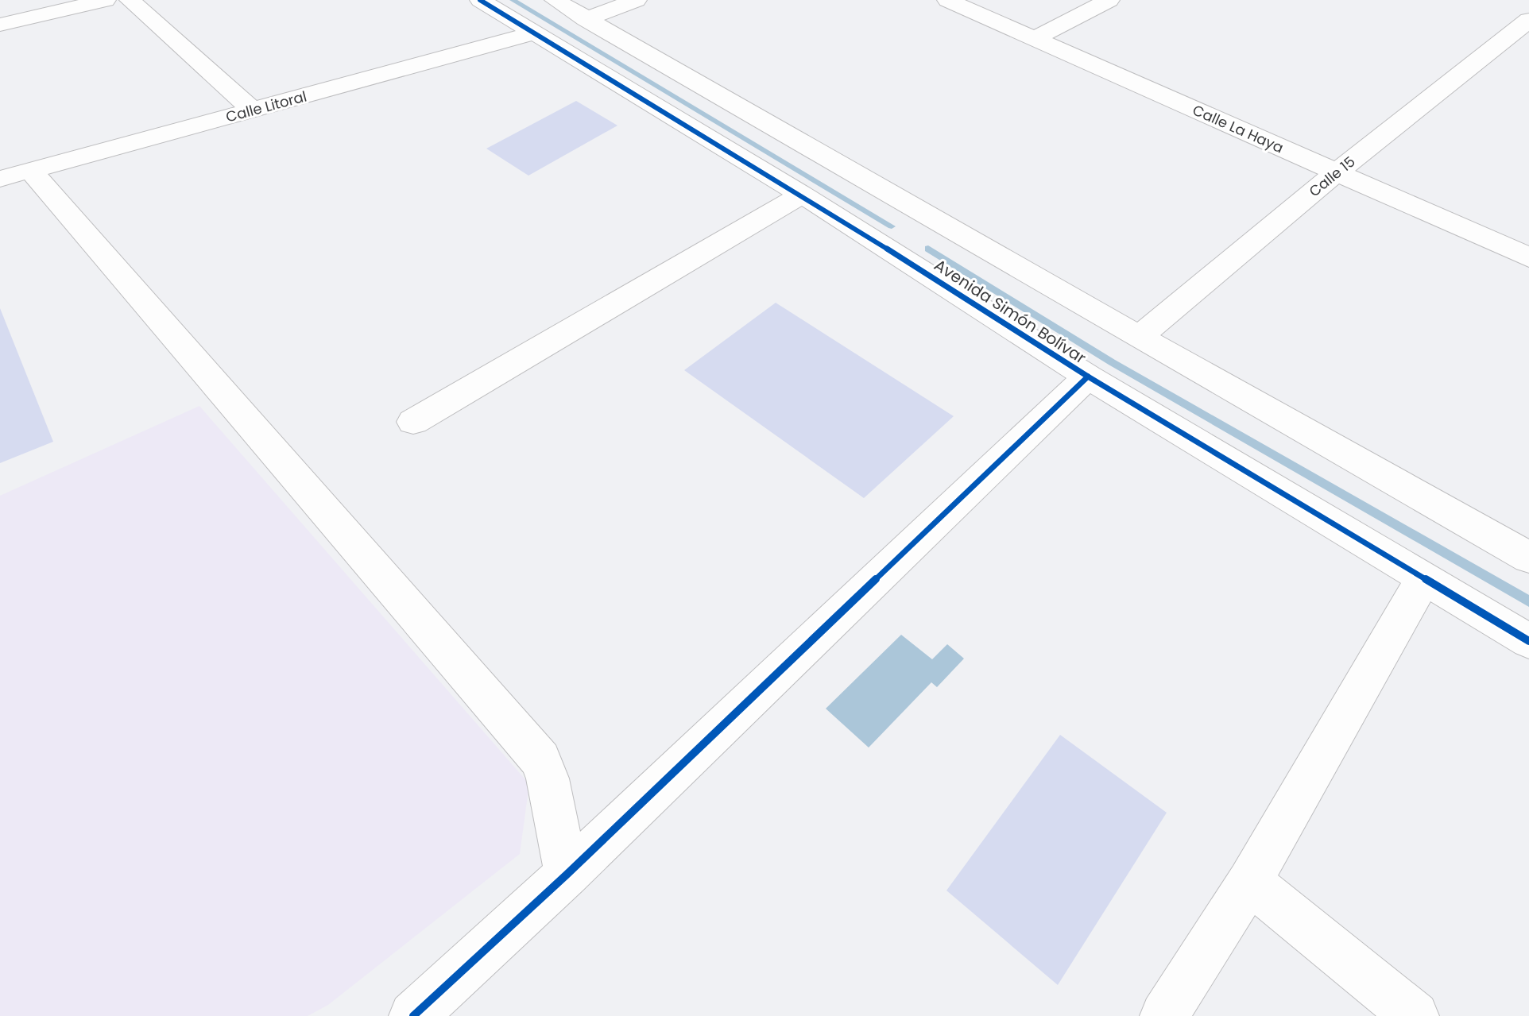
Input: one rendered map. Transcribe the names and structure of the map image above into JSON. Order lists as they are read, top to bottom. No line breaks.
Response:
{"streets":{"street":["Calle Litoral","Calle La Haya","Calle 15","Avenida Simón Bolívar"]},"crossings":[["Calle Litoral","Avenida Simón Bolívar"],["Calle La Haya","Calle 15"]]}
